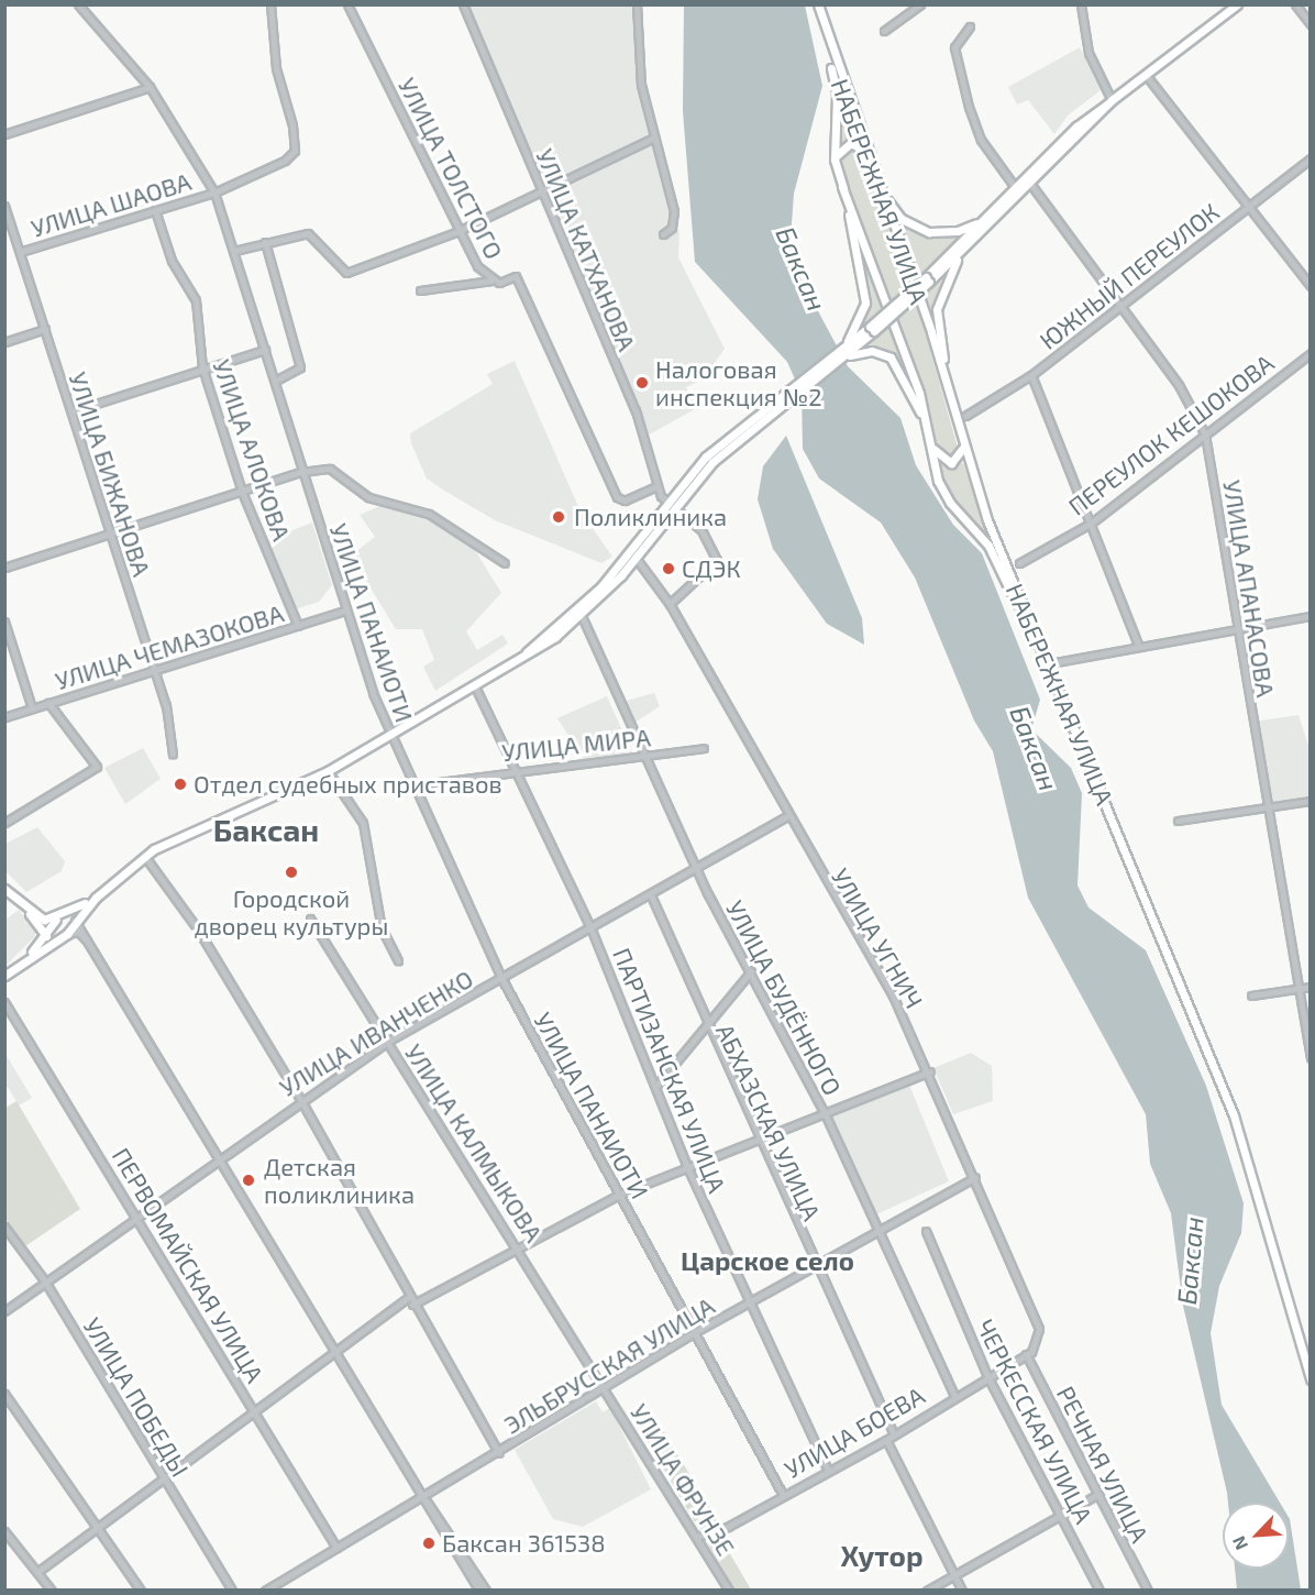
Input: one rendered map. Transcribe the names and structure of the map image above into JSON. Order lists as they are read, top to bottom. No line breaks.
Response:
{"streets":{"main road":["НАБЕРЕЖНАЯ УЛИЦА"],"street":["УЛИЦА ТОЛСТОГО","УЛИЦА ШАОВА","УЛИЦА КАТХАНОВА","ЮЖНЫЙ ПЕРЕУЛОК","ПЕРЕУЛОК КЕШОКОВА","УЛИЦА АЛОКОВА","УЛИЦА БИЖАНОВА","УЛИЦА АПАНАСОВА","УЛИЦА ПАНАИОТИ","УЛИЦА ЧЕМАЗОКОВА","УЛИЦА МИРА","УЛИЦА УГНИЧ","УЛИЦА БУДЁННОГО","УЛИЦА ИВАНЧЕНКО","ПАРТИЗАНСКАЯ УЛИЦА","АБХАЗСКАЯ УЛИЦА","УЛИЦА КАЛМЫКОВА","ПЕРВОМАЙСКАЯ УЛИЦА","ЭЛЬБРУССКАЯ УЛИЦА","УЛИЦА ПОБЕДЫ","ЧЕРКЕССКАЯ УЛИЦА","УЛИЦА БОЕВА","РЕЧНАЯ УЛИЦА","УЛИЦА ФРУНЗЕ"]},"crossings":[["УЛИЦА ТОЛСТОГО","УЛИЦА КАТХАНОВА"],["УЛИЦА ШАОВА","УЛИЦА АЛОКОВА"],["УЛИЦА ШАОВА","УЛИЦА БИЖАНОВА"],["УЛИЦА ШАОВА","УЛИЦА ПАНАИОТИ"],["УЛИЦА КАТХАНОВА","УЛИЦА УГНИЧ"],["ЮЖНЫЙ ПЕРЕУЛОК","УЛИЦА АПАНАСОВА"],["ПЕРЕУЛОК КЕШОКОВА","УЛИЦА АПАНАСОВА"],["УЛИЦА АЛОКОВА","УЛИЦА ЧЕМАЗОКОВА"],["УЛИЦА БИЖАНОВА","УЛИЦА ЧЕМАЗОКОВА"],["УЛИЦА ПАНАИОТИ","УЛИЦА ЧЕМАЗОКОВА"],["УЛИЦА ПАНАИОТИ","УЛИЦА МИРА"],["УЛИЦА ПАНАИОТИ","УЛИЦА ИВАНЧЕНКО"],["УЛИЦА ПАНАИОТИ","ЭЛЬБРУССКАЯ УЛИЦА"],["УЛИЦА ПАНАИОТИ","УЛИЦА БОЕВА"],["УЛИЦА МИРА","УЛИЦА БУДЁННОГО"],["УЛИЦА МИРА","ПАРТИЗАНСКАЯ УЛИЦА"],["УЛИЦА УГНИЧ","УЛИЦА ИВАНЧЕНКО"],["УЛИЦА УГНИЧ","ЭЛЬБРУССКАЯ УЛИЦА"],["УЛИЦА УГНИЧ","УЛИЦА БОЕВА"],["УЛИЦА УГНИЧ","РЕЧНАЯ УЛИЦА"],["УЛИЦА БУДЁННОГО","УЛИЦА ИВАНЧЕНКО"],["УЛИЦА БУДЁННОГО","ЭЛЬБРУССКАЯ УЛИЦА"],["УЛИЦА БУДЁННОГО","УЛИЦА БОЕВА"],["УЛИЦА ИВАНЧЕНКО","ПАРТИЗАНСКАЯ УЛИЦА"],["УЛИЦА ИВАНЧЕНКО","АБХАЗСКАЯ УЛИЦА"],["УЛИЦА ИВАНЧЕНКО","УЛИЦА КАЛМЫКОВА"],["УЛИЦА ИВАНЧЕНКО","ПЕРВОМАЙСКАЯ УЛИЦА"],["УЛИЦА ИВАНЧЕНКО","УЛИЦА ПОБЕДЫ"],["ПАРТИЗАНСКАЯ УЛИЦА","ЭЛЬБРУССКАЯ УЛИЦА"],["ПАРТИЗАНСКАЯ УЛИЦА","УЛИЦА БОЕВА"],["АБХАЗСКАЯ УЛИЦА","ЭЛЬБРУССКАЯ УЛИЦА"],["АБХАЗСКАЯ УЛИЦА","УЛИЦА БОЕВА"],["УЛИЦА КАЛМЫКОВА","ЭЛЬБРУССКАЯ УЛИЦА"],["УЛИЦА КАЛМЫКОВА","УЛИЦА ФРУНЗЕ"],["ПЕРВОМАЙСКАЯ УЛИЦА","ЭЛЬБРУССКАЯ УЛИЦА"],["ЭЛЬБРУССКАЯ УЛИЦА","УЛИЦА ФРУНЗЕ"],["ЧЕРКЕССКАЯ УЛИЦА","УЛИЦА БОЕВА"],["УЛИЦА БОЕВА","РЕЧНАЯ УЛИЦА"],["УЛИЦА БОЕВА","УЛИЦА ФРУНЗЕ"]],"districts":["Баксан","Царское село","Хутор"],"water":["Баксан"],"places":["Налоговая инспекция №2","Поликлиника","СДЭК","Отдел судебных приставов","Городской дворец культуры","Детская поликлиника","Баксан 361538"],"north":"bottom left"}
